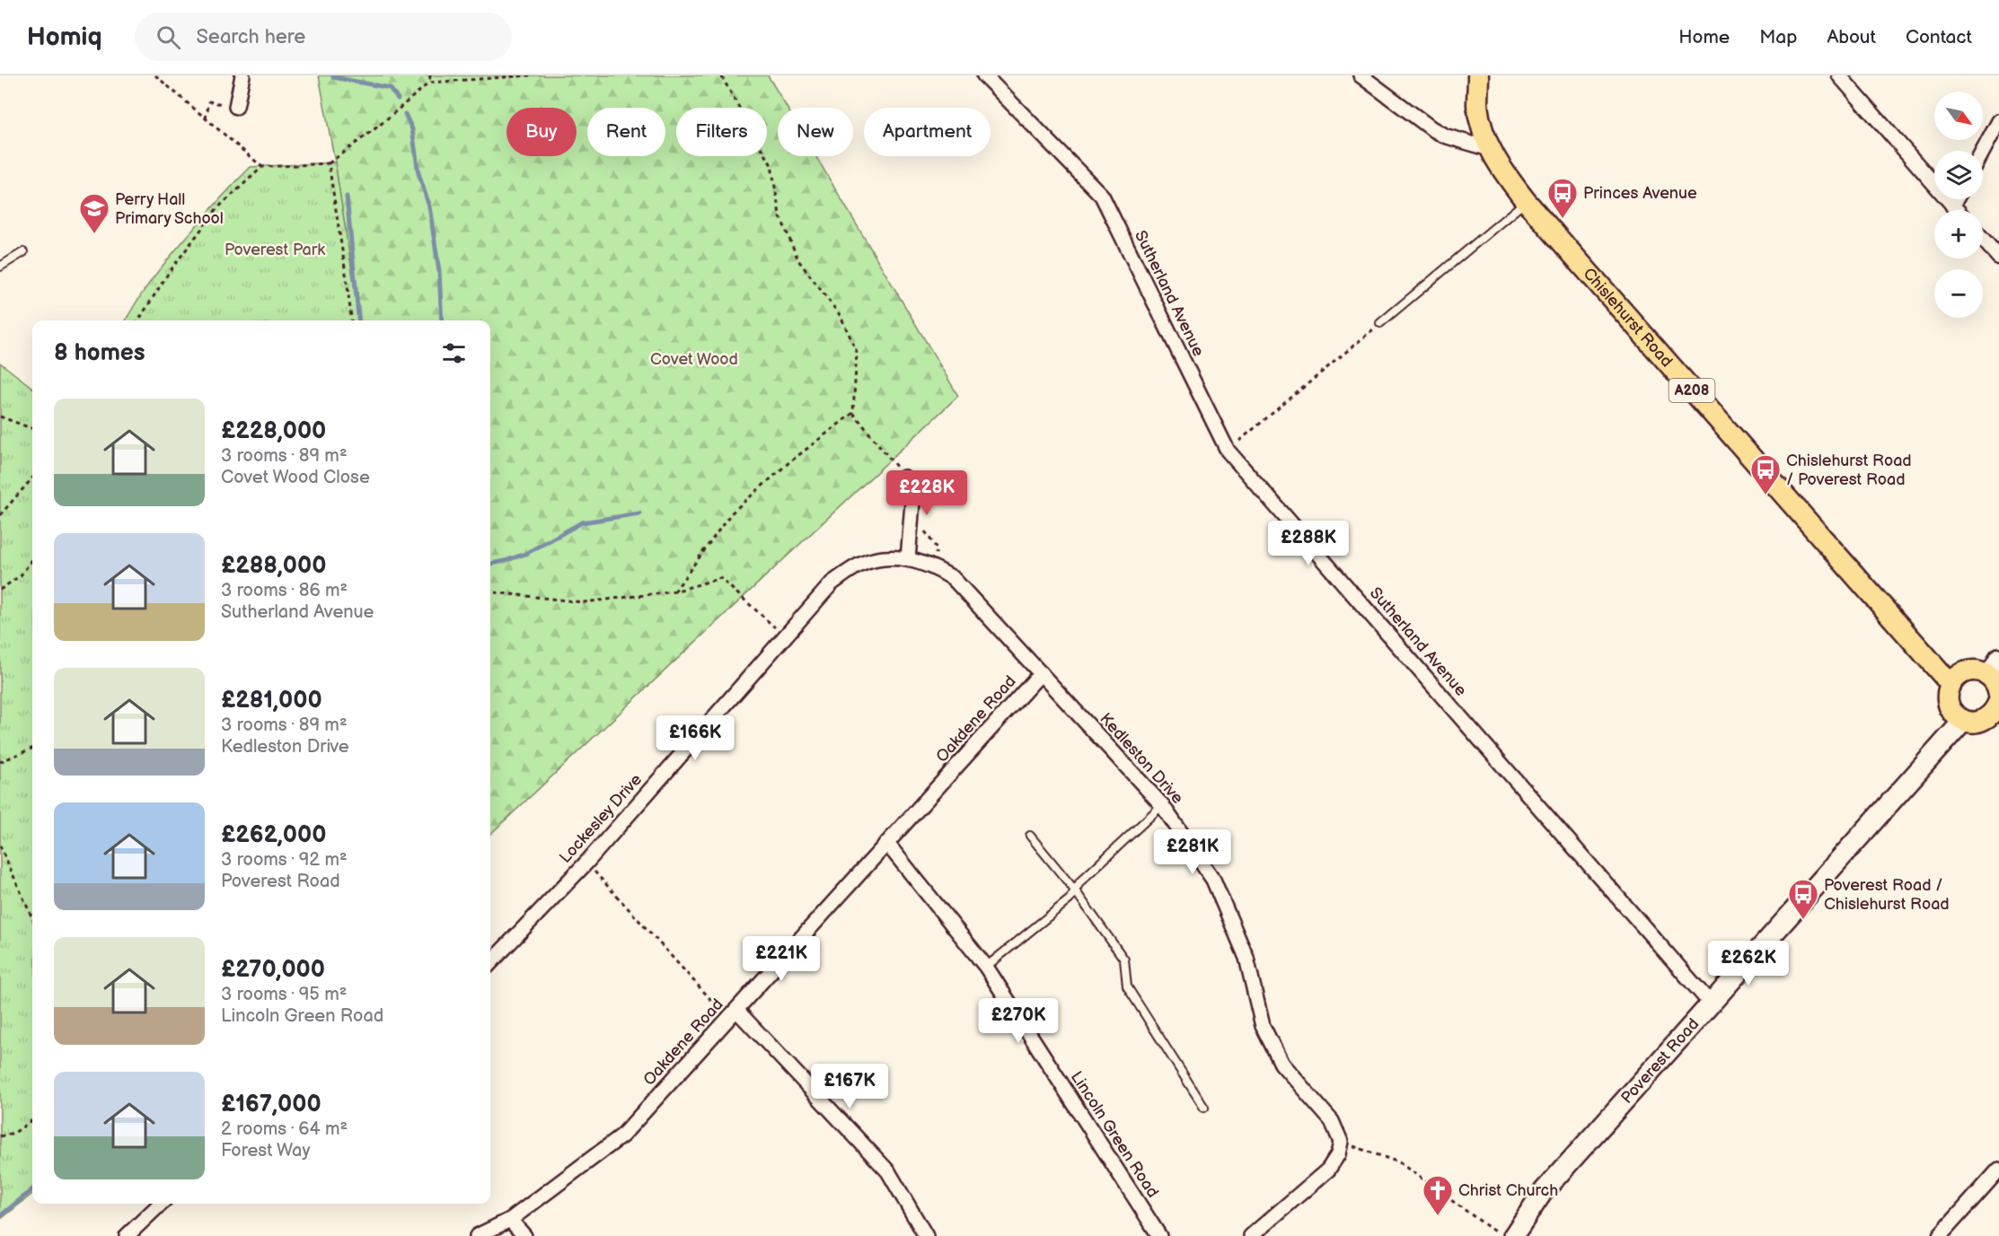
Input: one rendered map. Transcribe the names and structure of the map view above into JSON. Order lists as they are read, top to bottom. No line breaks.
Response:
{"streets":{"main road":["Chislehurst Road","A208"],"street":["Sutherland Avenue","Oakdene Road","Kedleston Drive","Lockesley Drive","Poverest Road","Lincoln Green Road"]},"crossings":[["Sutherland Avenue","Poverest Road"],["Chislehurst Road","Poverest Road"],["Oakdene Road","Kedleston Drive"],["Oakdene Road","Lincoln Green Road"],["Kedleston Drive","Lockesley Drive"]],"parks":["Poverest Park","Covet Wood"],"places":{"bus stop":["Princes Avenue","Chislehurst Road / Poverest Road","Poverest Road / Chislehurst Road"],"school or university":["Perry Hall Primary School"],"church":["Christ Church"]},"north":"bottom right","page":{"header":"Homiq","search":"Search here","nav":["Home","Map","About","Contact"],"map_buttons":["+","−"],"chip":["Buy","Rent","Filters","New","Apartment"],"heading":"8 homes","list":[{"name":"£228,000","note":"3 rooms · 89 m² · Covet Wood Close"},{"name":"£288,000","note":"3 rooms · 86 m² · Sutherland Avenue"},{"name":"£281,000","note":"3 rooms · 89 m² · Kedleston Drive"},{"name":"£262,000","note":"3 rooms · 92 m² · Poverest Road"},{"name":"£270,000","note":"3 rooms · 95 m² · Lincoln Green Road"},{"name":"£167,000","note":"2 rooms · 64 m² · Forest Way"}],"price":["£228K","£288K","£166K","£281K","£221K","£262K","£270K","£167K"]}}
